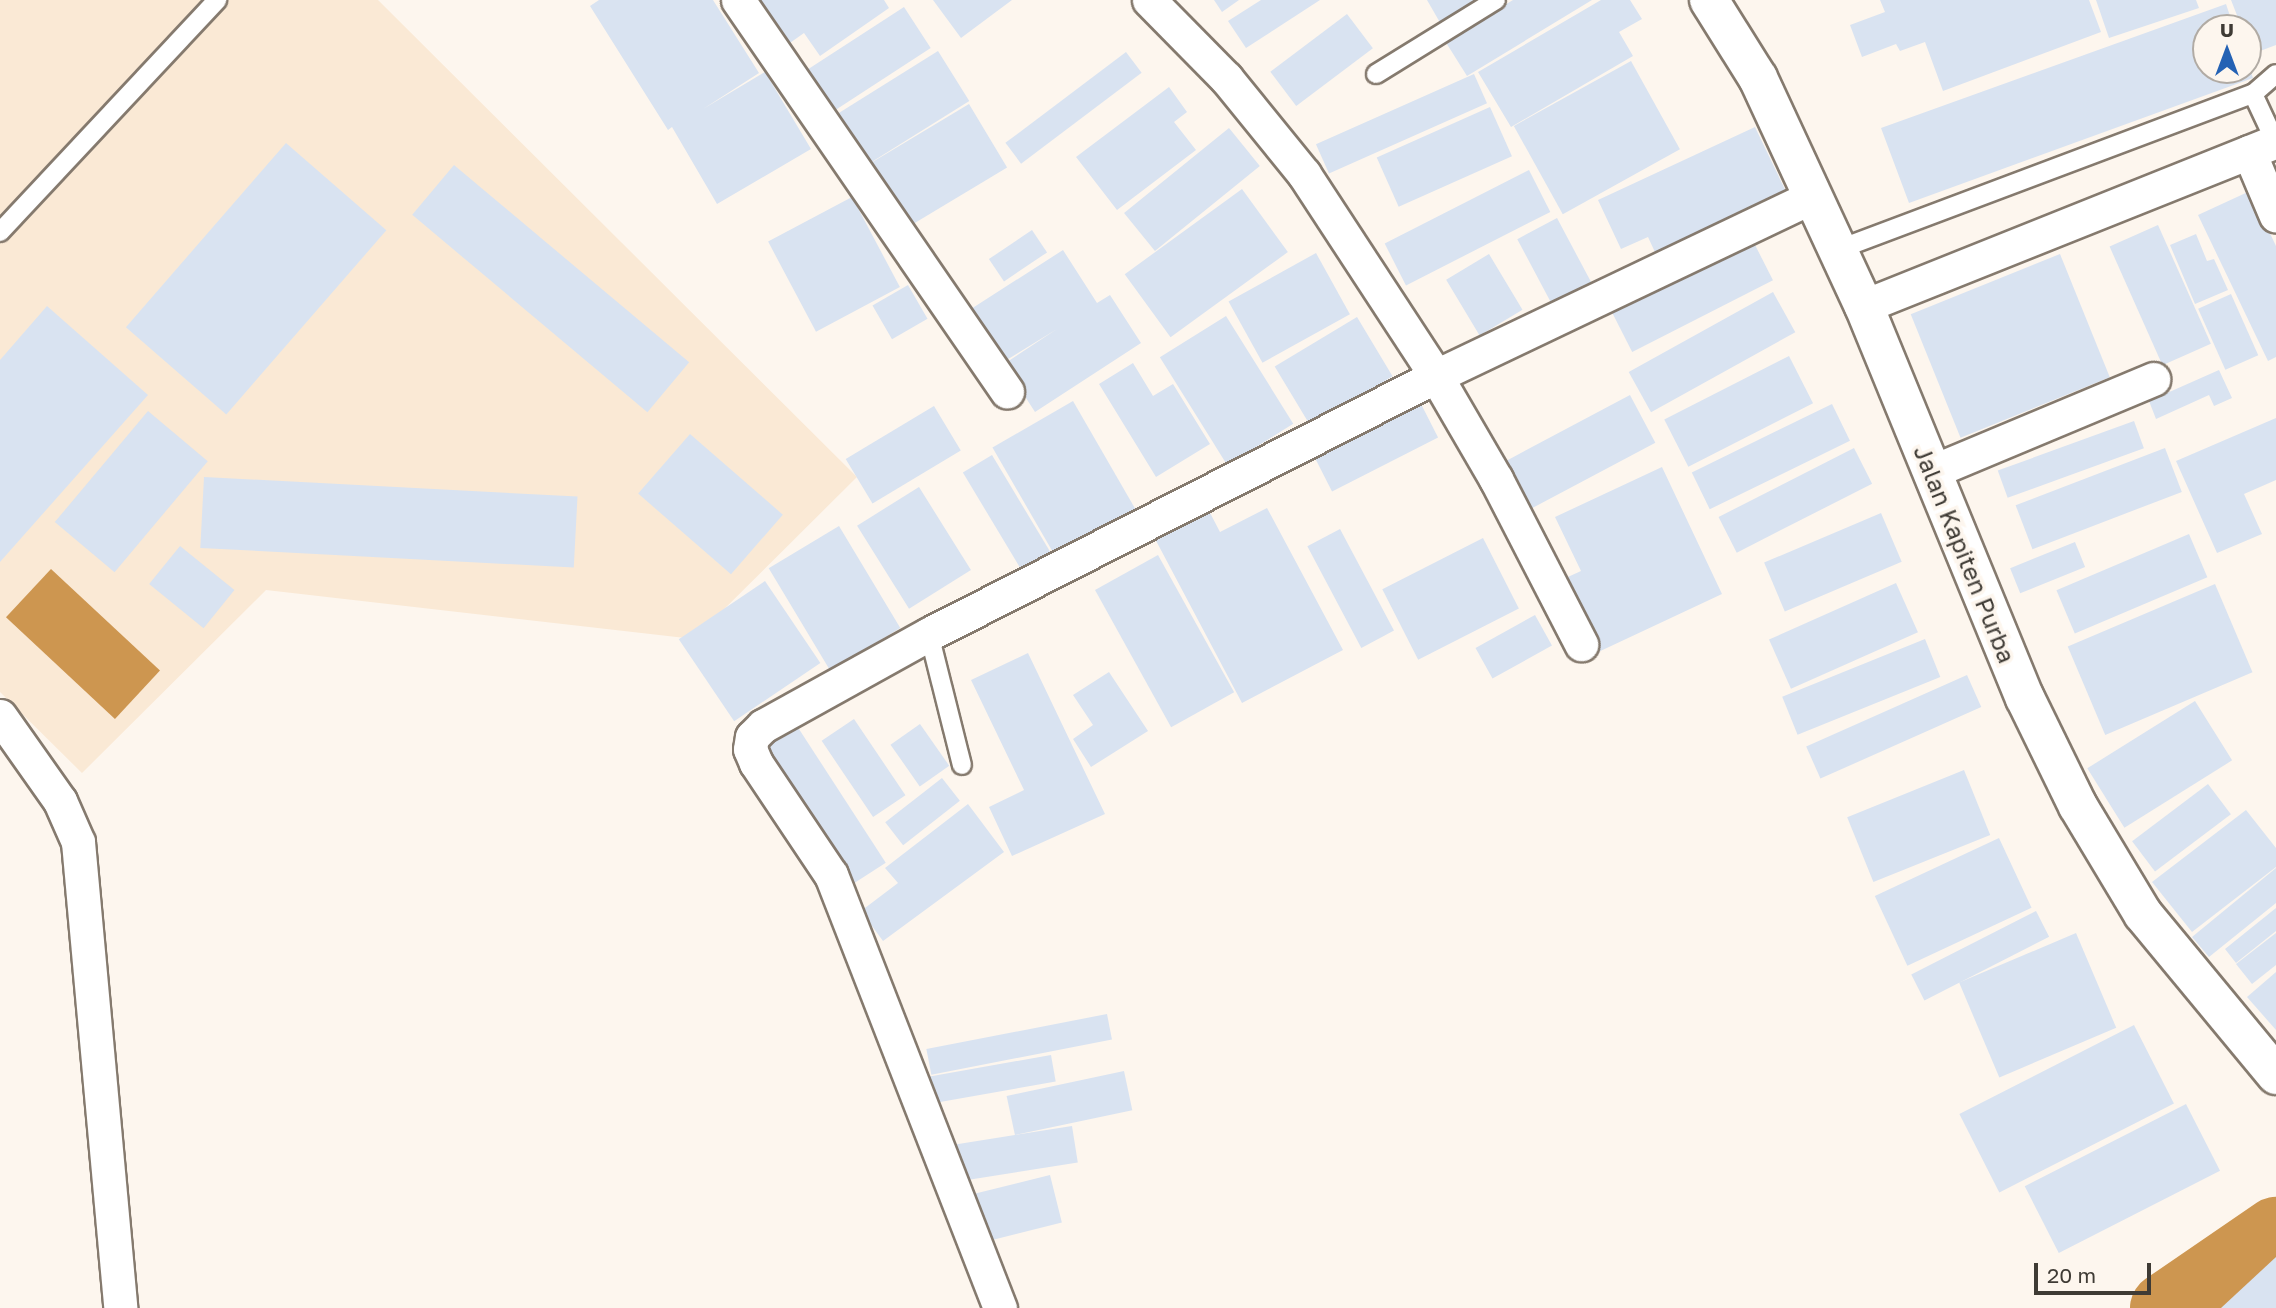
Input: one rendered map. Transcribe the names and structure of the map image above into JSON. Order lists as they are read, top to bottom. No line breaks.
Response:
{"streets":{"street":["Jalan Kapiten Purba"]},"scale_bar":"20 m","north":"top"}
